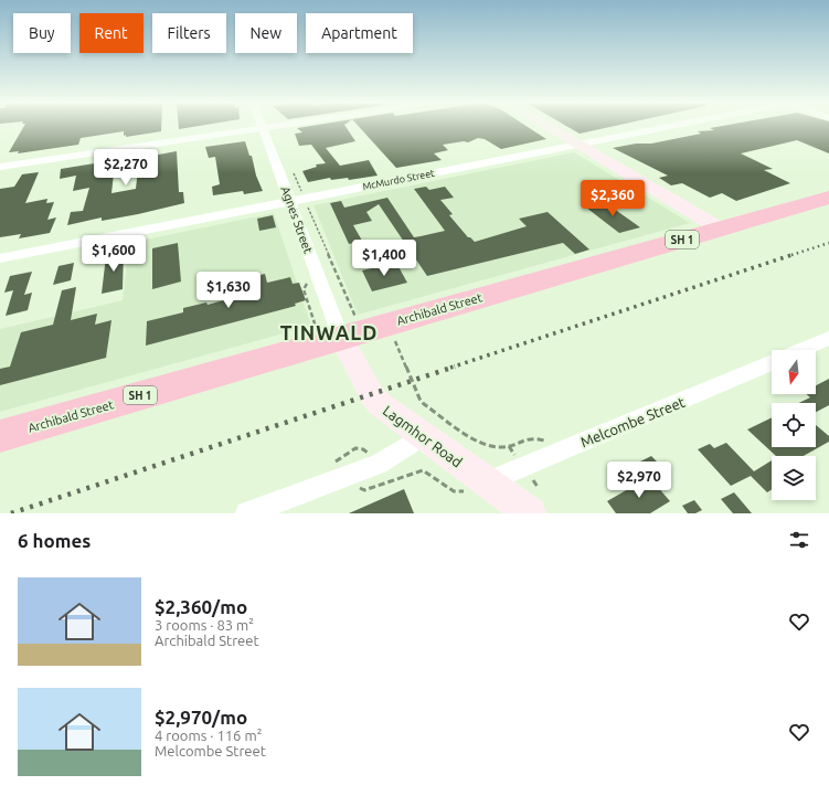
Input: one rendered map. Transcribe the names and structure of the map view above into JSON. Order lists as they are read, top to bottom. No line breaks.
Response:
{"streets":{"highway":["SH 1","Archibald Street"],"street":["McMurdo Street","Agnes Street","Melcombe Street","Lagmhor Road"]},"crossings":[["McMurdo Street","Agnes Street"],["Agnes Street","Archibald Street"],["Agnes Street","Lagmhor Road"],["Archibald Street","Lagmhor Road"],["Melcombe Street","Lagmhor Road"]],"districts":["TINWALD"],"north":"bottom","page":{"chip":["Buy","Rent","Filters","New","Apartment"],"price":["$2,270","$2,360","$1,600","$1,400","$1,630","$2,970"],"heading":"6 homes","list":[{"name":"$2,360/mo","note":"3 rooms · 83 m² · Archibald Street"},{"name":"$2,970/mo","note":"4 rooms · 116 m² · Melcombe Street"}]}}
